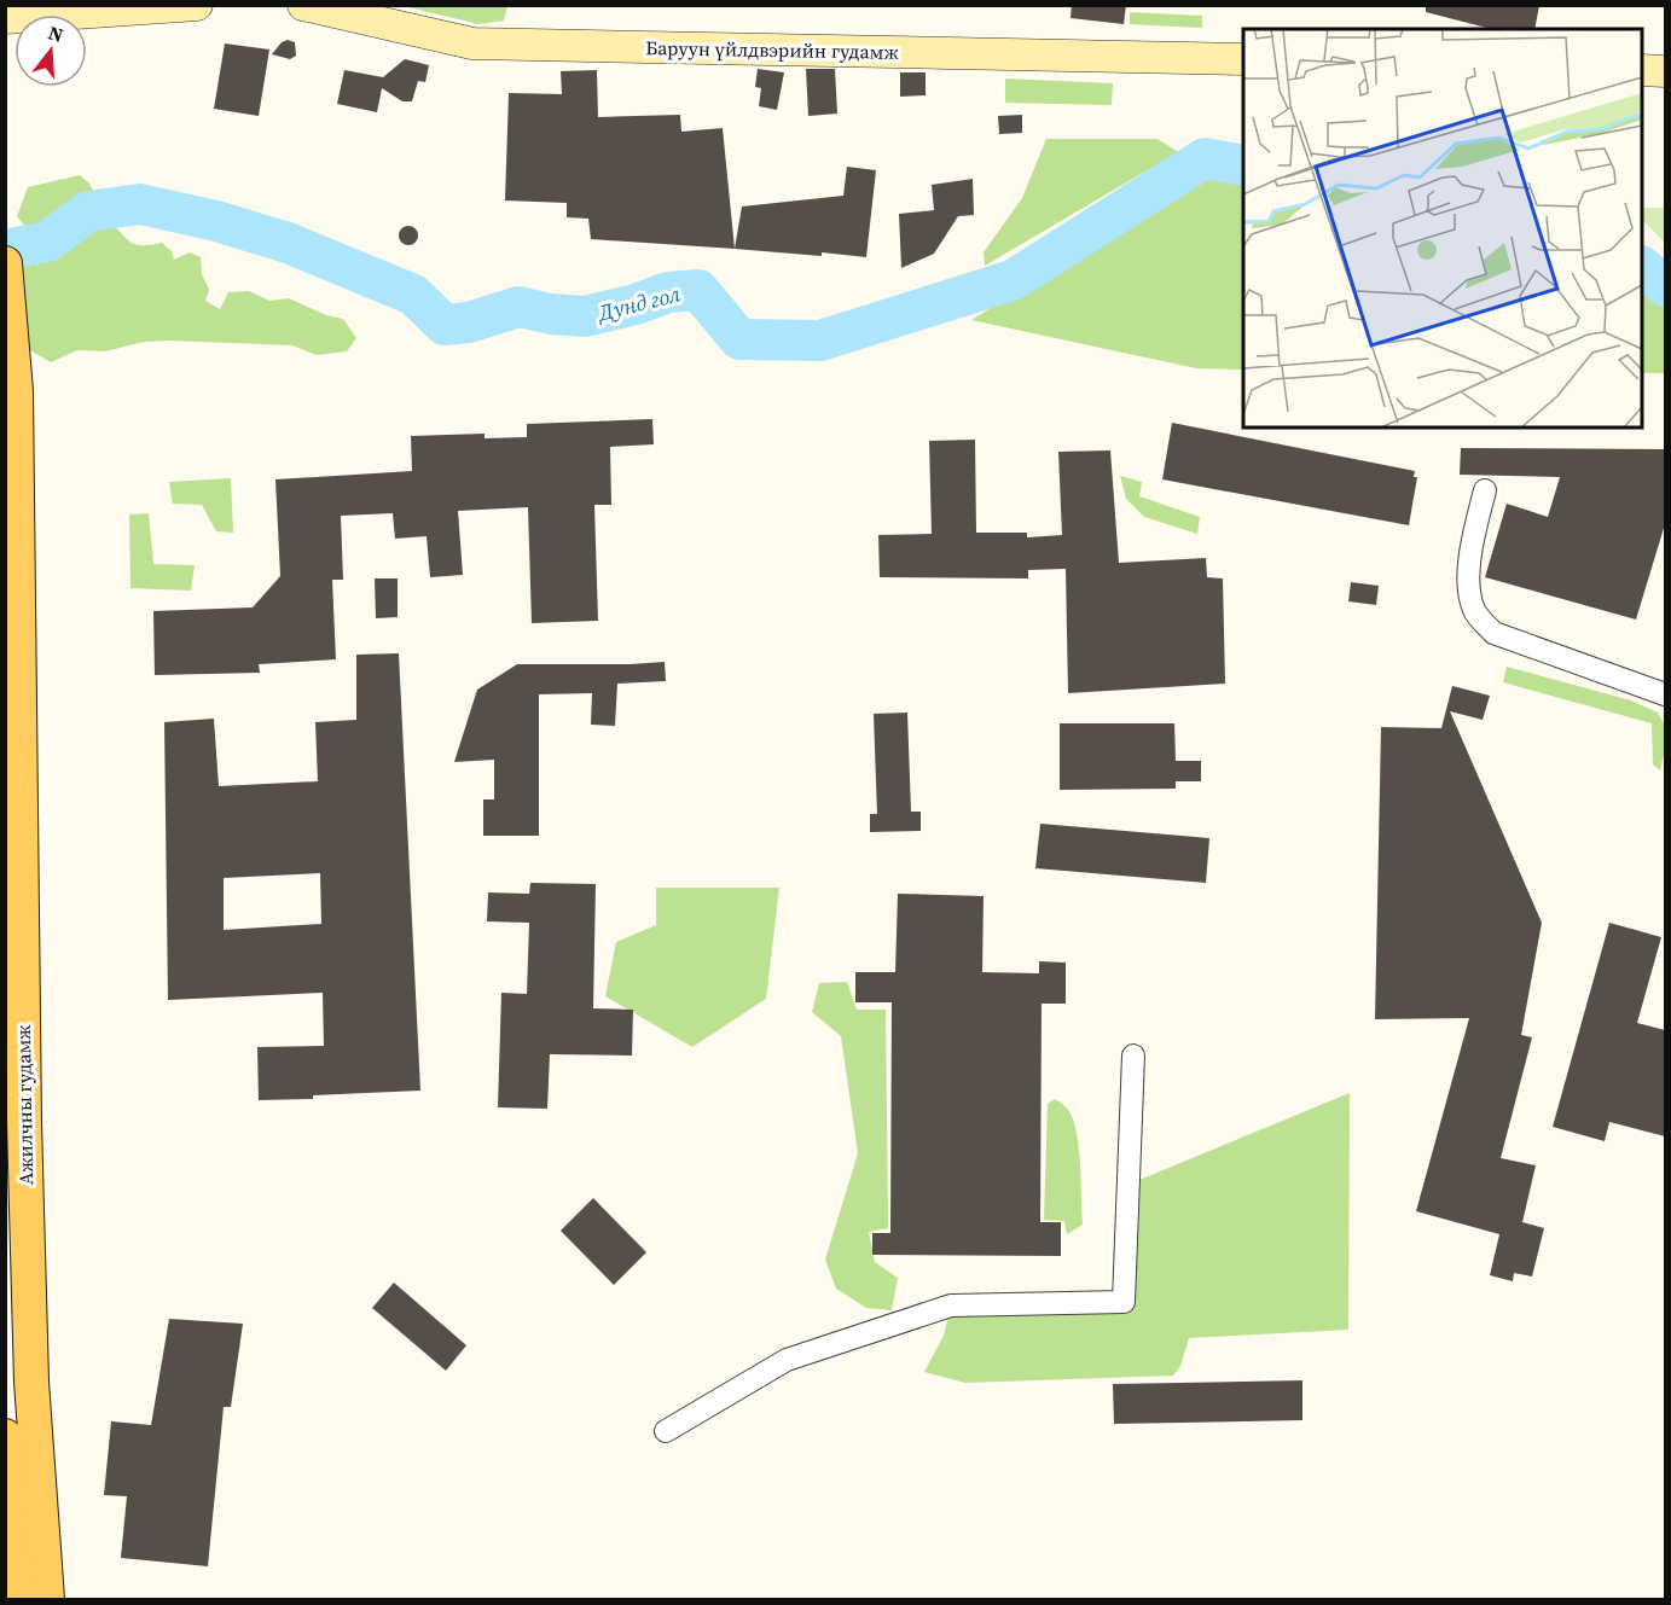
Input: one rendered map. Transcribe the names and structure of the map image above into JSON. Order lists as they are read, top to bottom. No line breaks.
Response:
{"streets":{"main road":["Ажилчны гудамж"],"street":["Баруун үйлдвэрийн гудамж"]},"water":["Дунд гол"],"north":"top"}
